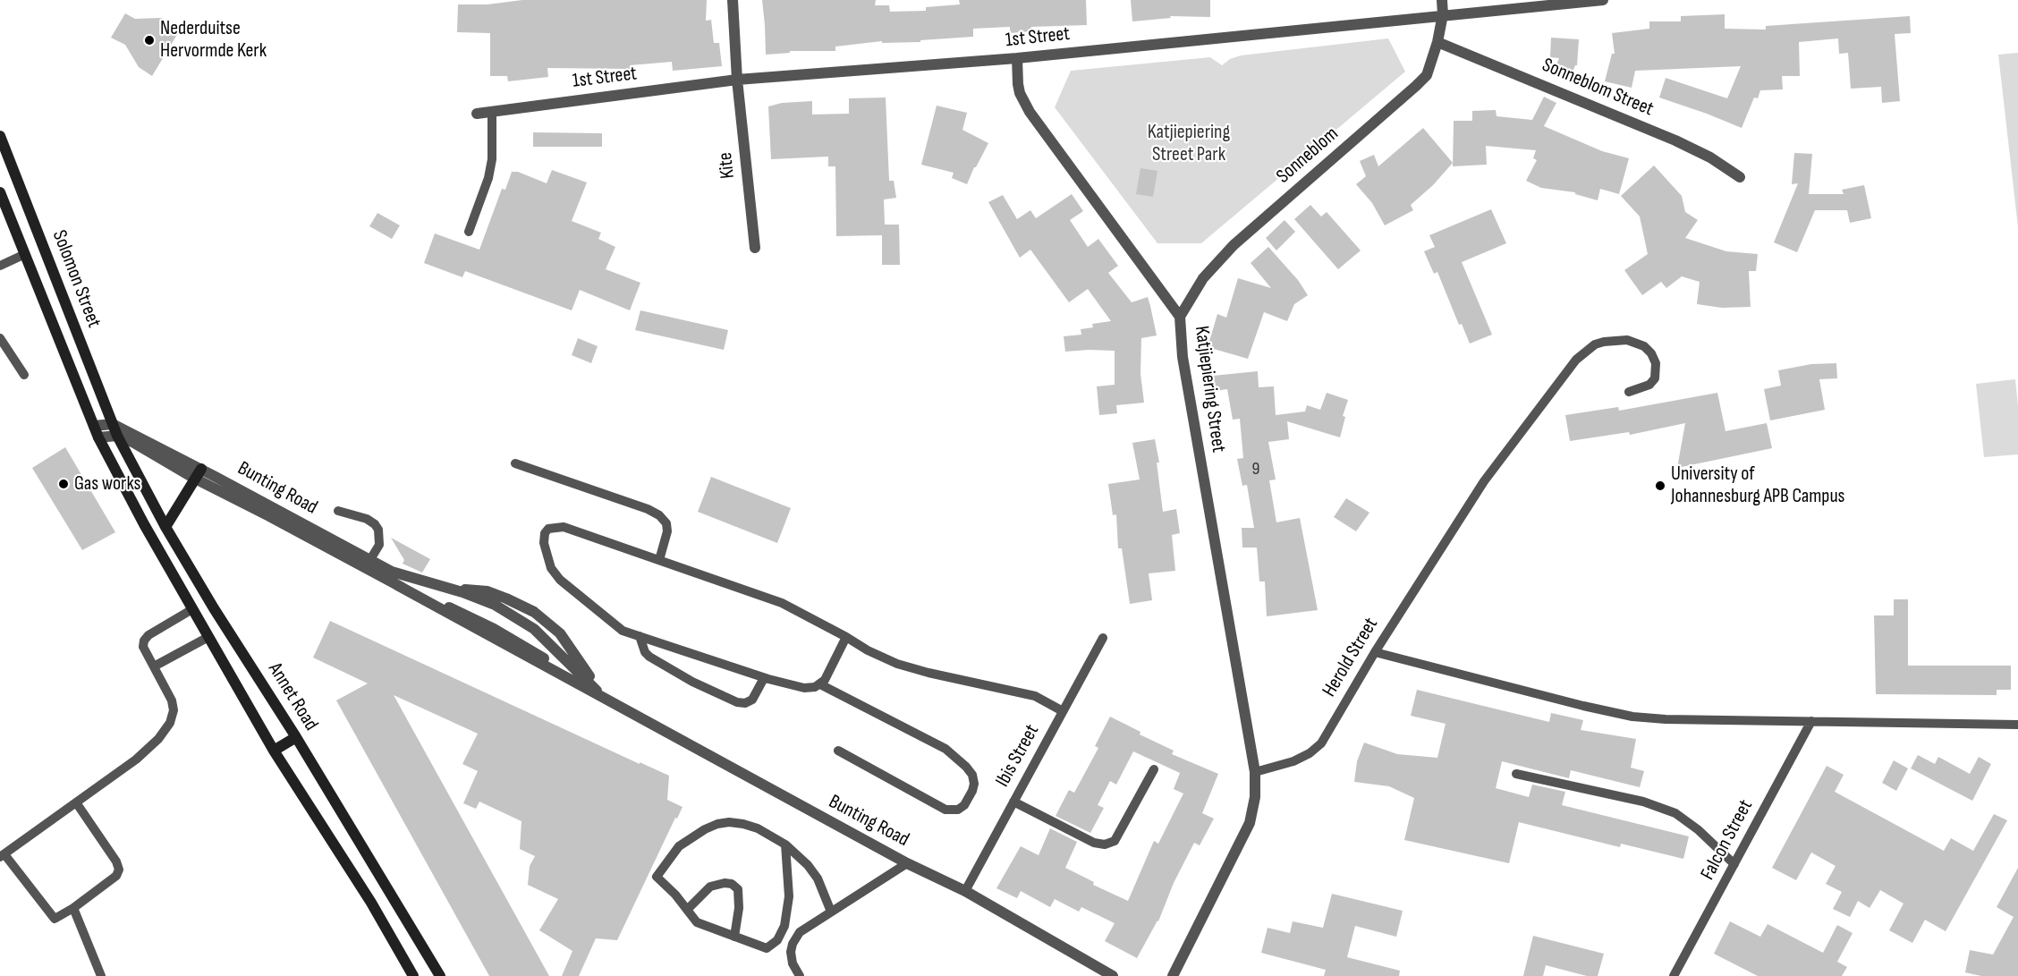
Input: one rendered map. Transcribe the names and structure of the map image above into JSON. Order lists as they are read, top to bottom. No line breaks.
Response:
{"streets":{"main road":["Solomon Street","Annet Road"],"street":["1st Street","Sonneblom Street","Sonneblom","Kite","Katjiepiering Street","Bunting Road"],"lane":["Herold Street","Ibis Street","Falcon Street"]},"crossings":[["1st Street","Sonneblom"],["1st Street","Kite"],["1st Street","Katjiepiering Street"],["Sonneblom Street","Sonneblom"],["Sonneblom","Katjiepiering Street"],["Solomon Street","Bunting Road"],["Solomon Street","Annet Road"],["Katjiepiering Street","Herold Street"],["Bunting Road","Annet Road"],["Bunting Road","Ibis Street"]],"parks":["Katjiepiering Street Park"],"places":["Nederduitse Hervormde Kerk","Gas works","University of Johannesburg APB Campus"],"house_numbers":["9"]}
